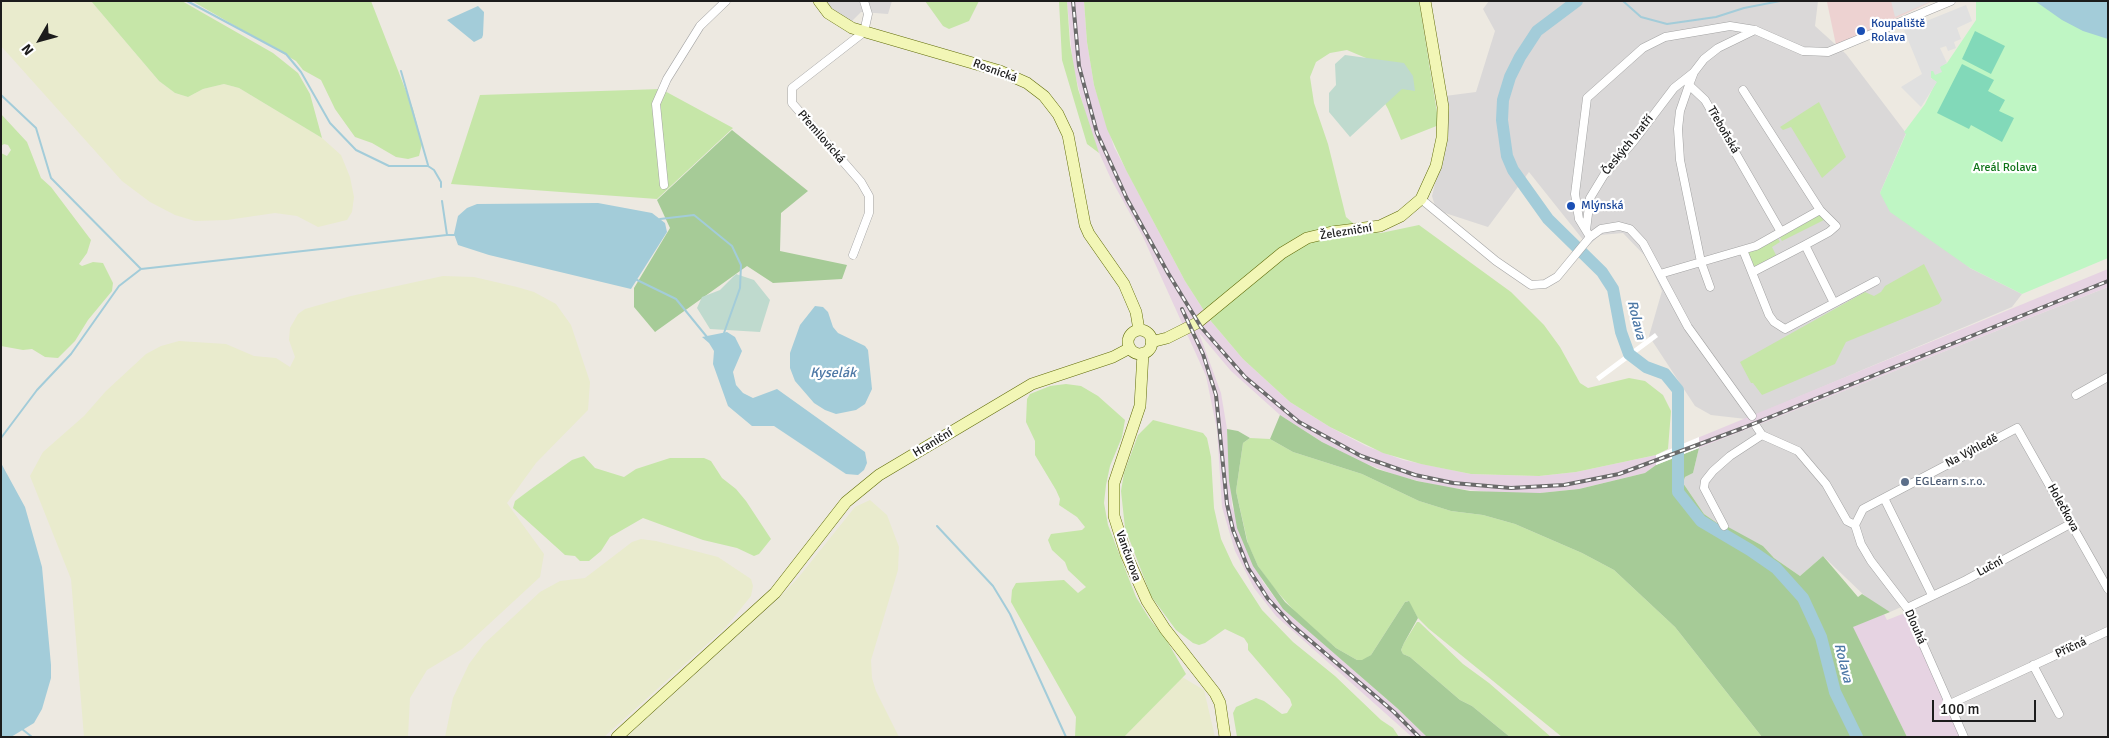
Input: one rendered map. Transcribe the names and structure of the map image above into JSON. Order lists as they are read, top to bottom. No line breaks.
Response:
{"streets":{"street":["Rosnická","Třeboňská","Přemilovická","Českých bratří","Železniční","Hraniční","Na Výhledě","Holečkova","Vančurova","Luční","Dlouhá","Příčná"]},"crossings":[["Rosnická","Přemilovická"],["Rosnická","Železniční"],["Rosnická","Hraniční"],["Rosnická","Vančurova"],["Třeboňská","Českých bratří"],["Železniční","Hraniční"],["Železniční","Vančurova"],["Hraniční","Vančurova"],["Na Výhledě","Holečkova"],["Na Výhledě","Dlouhá"],["Holečkova","Luční"],["Luční","Dlouhá"],["Dlouhá","Příčná"]],"water":["Rolava","Kyselák"],"parks":["Areál Rolava"],"places":["Koupaliště Rolava","Mlýnská","EGLearn s.r.o."],"scale_bar":"100 m","north":"bottom left"}
